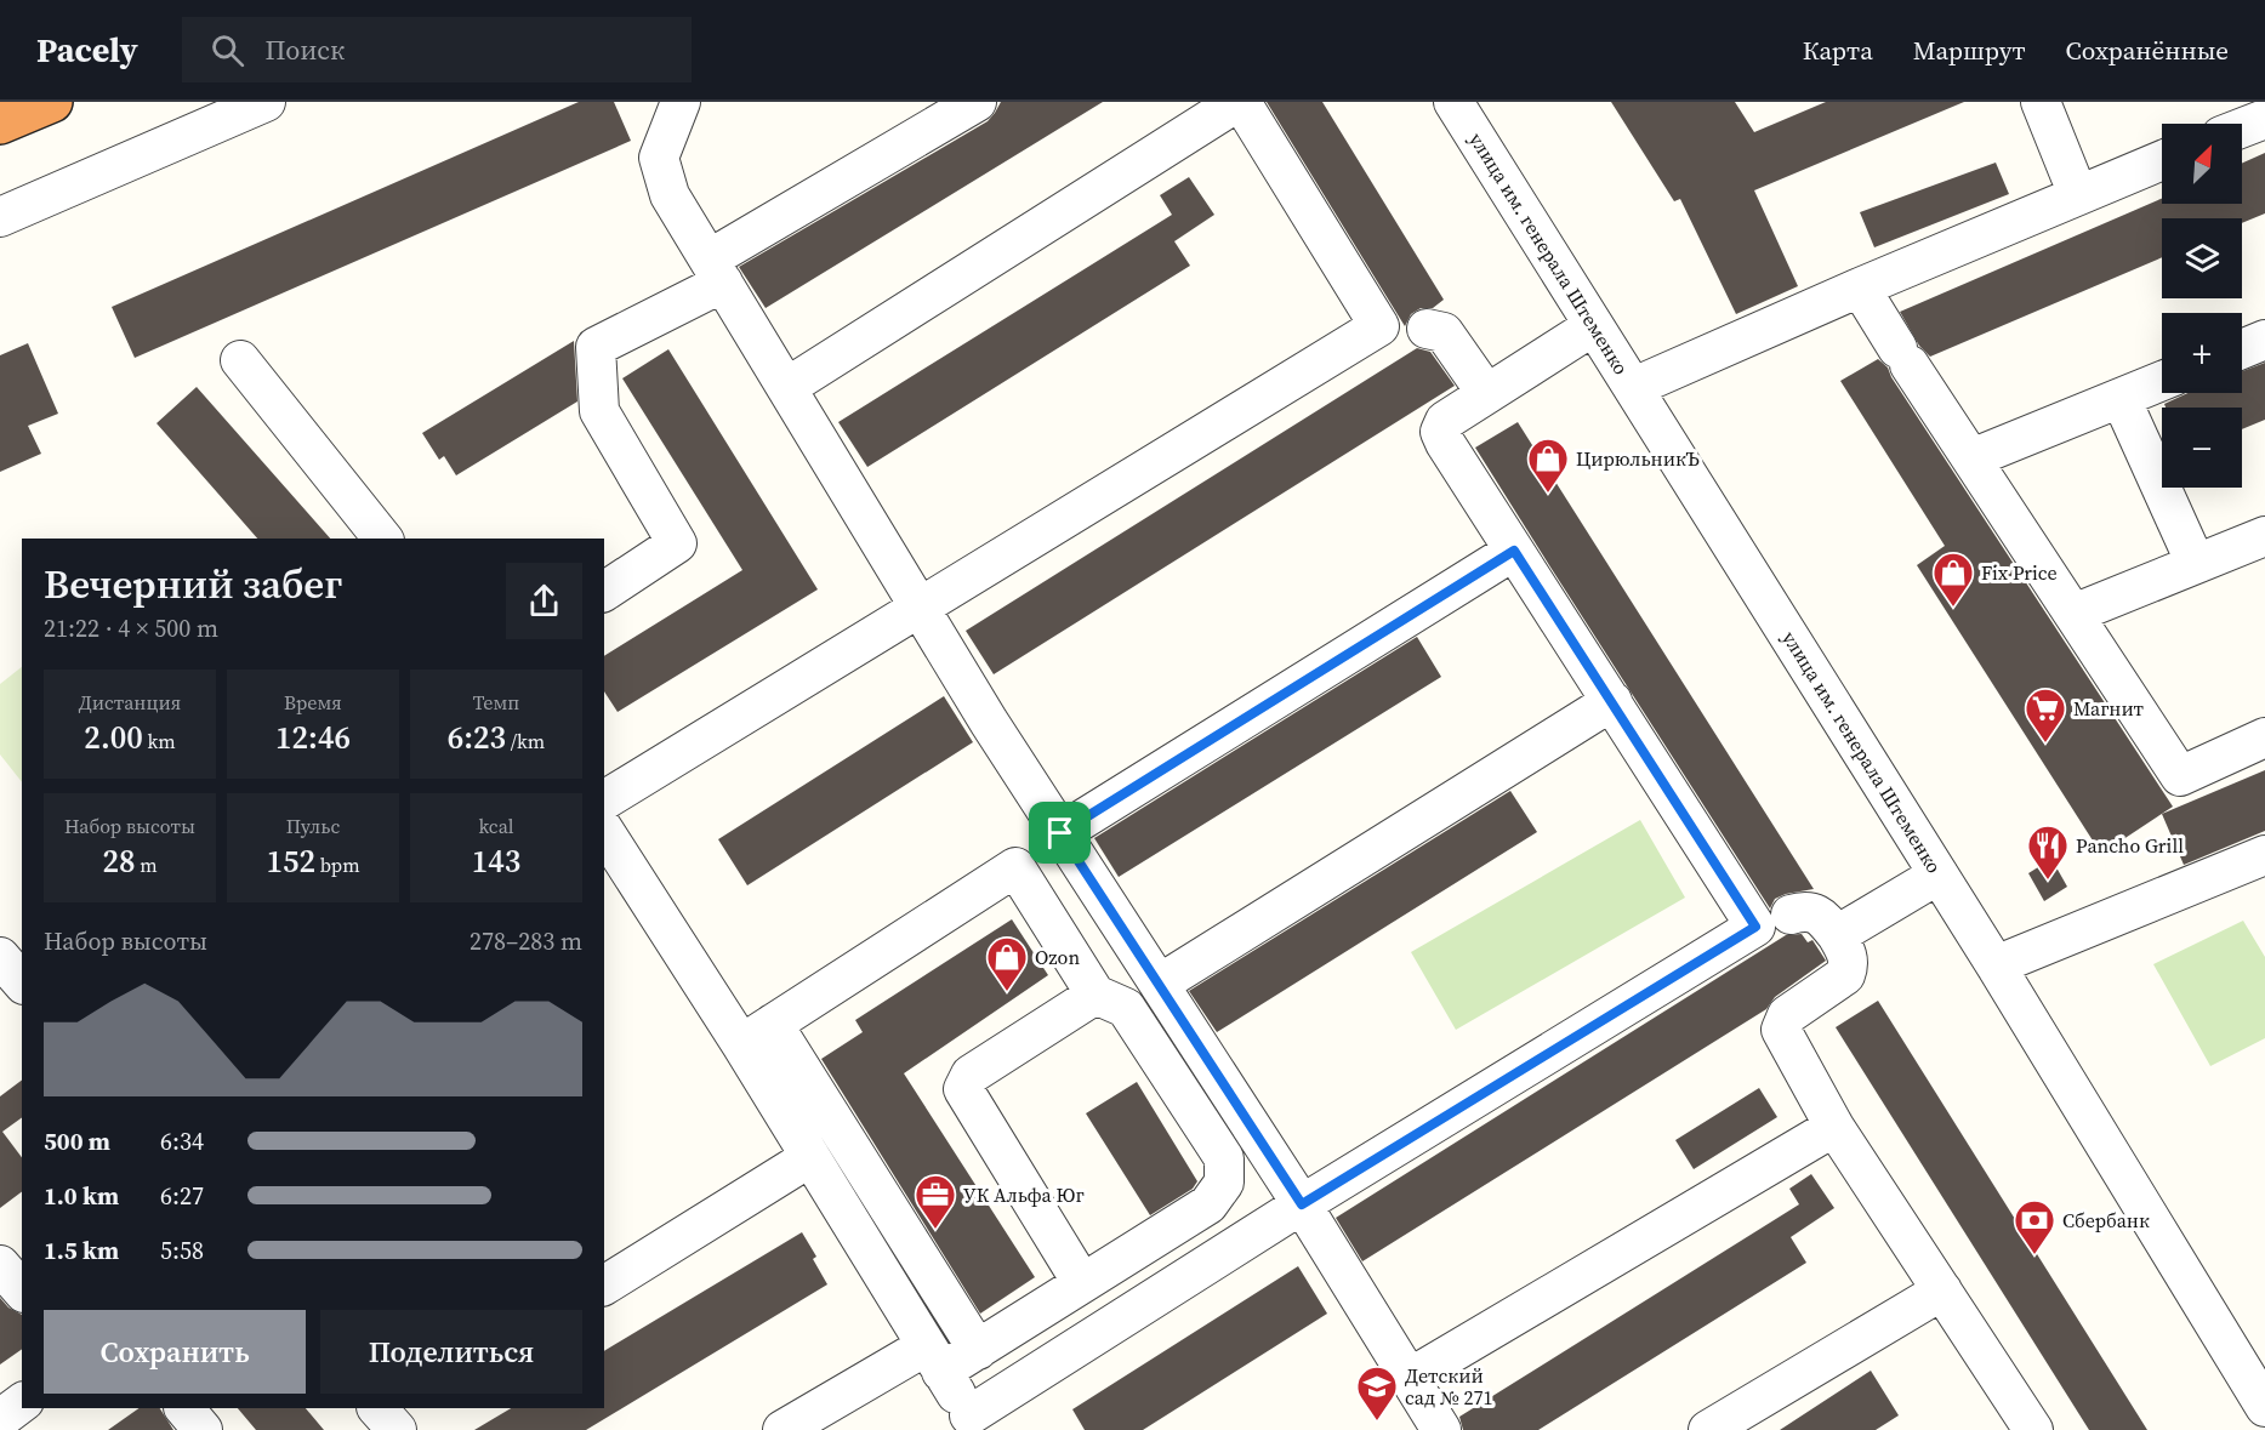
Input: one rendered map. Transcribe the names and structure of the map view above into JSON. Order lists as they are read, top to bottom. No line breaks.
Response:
{"streets":{"street":["улица им. генерала Штеменко"]},"places":{"shop":["ЦирюльникЪ","Fix Price","Ozon"],"supermarket":["Магнит"],"restaurant":["Pancho Grill"],"office":["УК Альфа Юг"],"bank":["Сбербанк"],"school or university":["Детский сад № 271"]},"north":"top right","page":{"header":"Pacely","search":"Поиск","nav":["Карта","Маршрут","Сохранённые"],"map_buttons":["+","−"],"heading":["Вечерний забег","21:22 · 4 × 500 m"],"stats":[["Дистанция","2.00 km"],["Время","12:46"],["Темп","6:23 /km"],["Набор высоты","28 m"],["Пульс","152 bpm"],["kcal","143"]],"chart":["Набор высоты","278–283 m"],"list":[{"name":"500 m","note":"6:34"},{"name":"1.0 km","note":"6:27"},{"name":"1.5 km","note":"5:58"}],"buttons":["Сохранить","Поделиться"]}}
